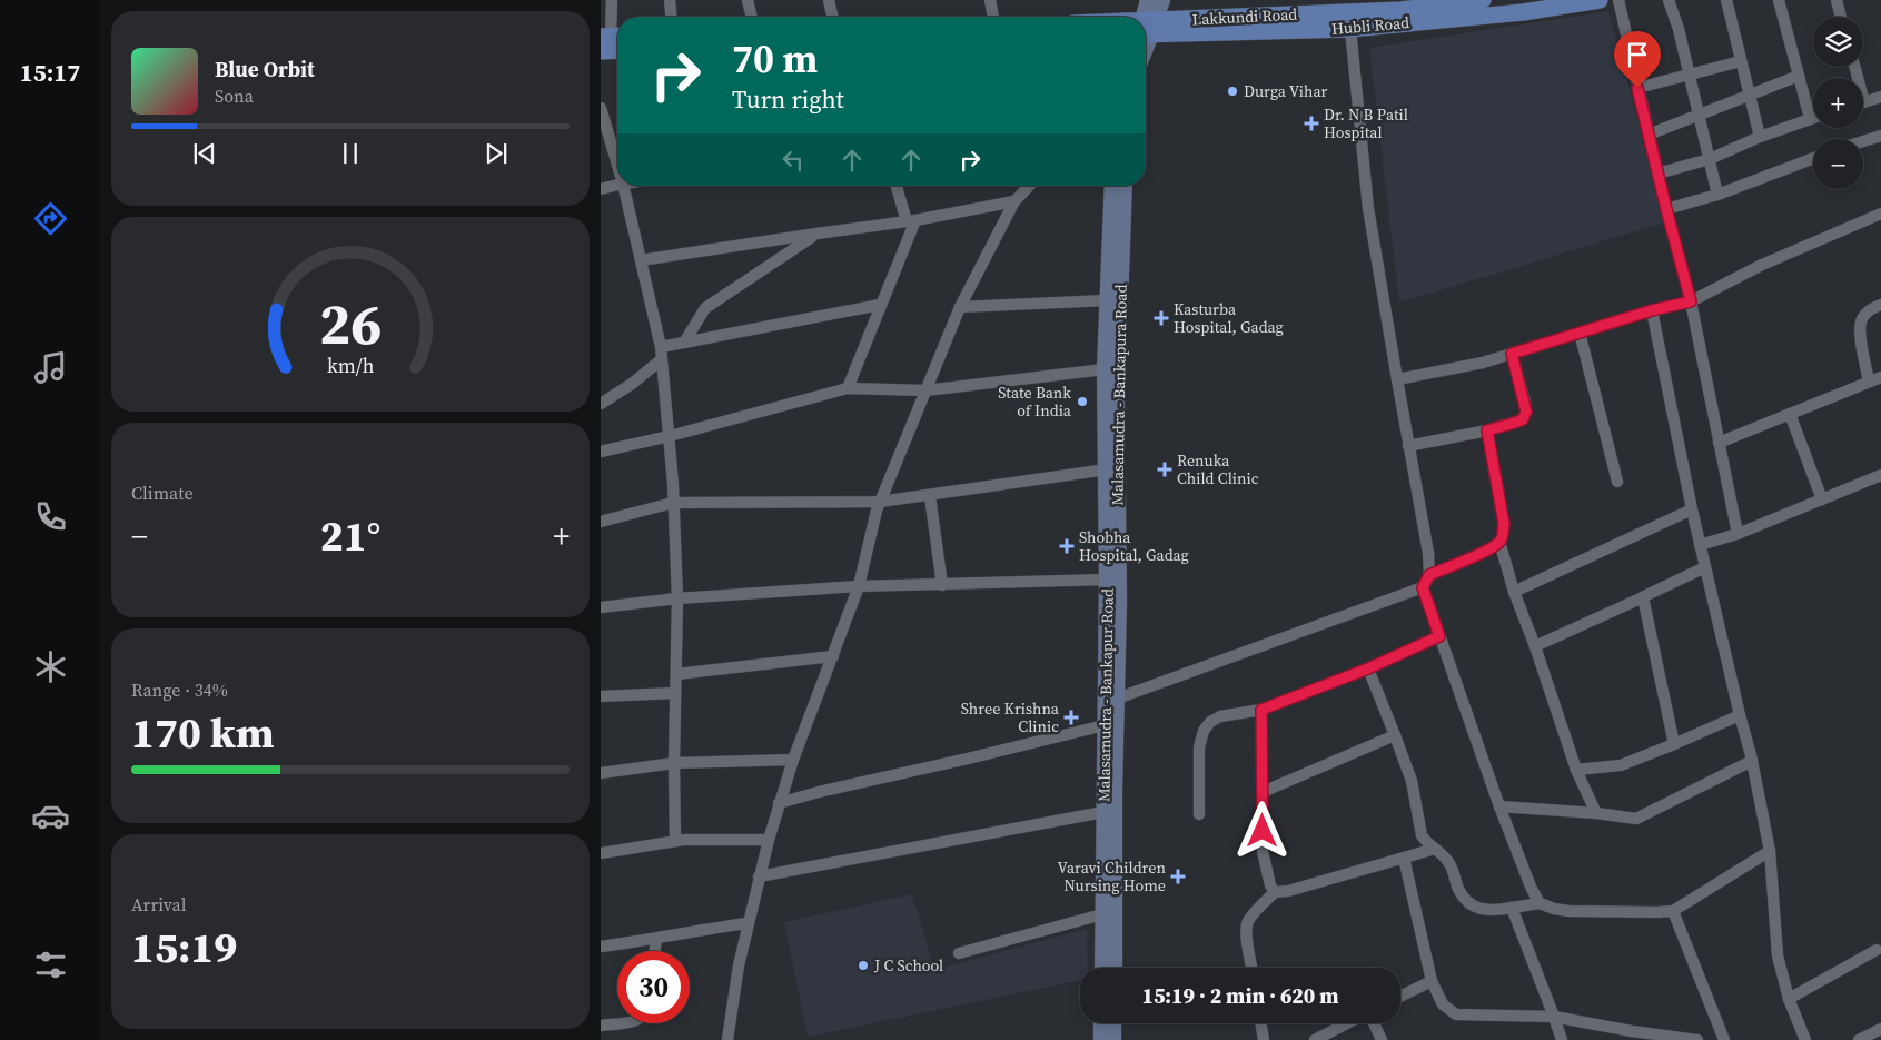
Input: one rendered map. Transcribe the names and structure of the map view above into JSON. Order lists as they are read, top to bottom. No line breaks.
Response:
{"streets":{"main road":["Lakkundi Road","Hubli Road","Malasamudra - Bankapura Road","Malasamudra - Bankapur Road"]},"places":{"other":["Durga Vihar","State Bank of India","J C School"],"health":["Dr. N B Patil Hospital","Kasturba Hospital, Gadag","Renuka Child Clinic","Shobha Hospital, Gadag","Shree Krishna Clinic","Varavi Children Nursing Home"]},"page":{"tabs":"15:17","map_buttons":["+","−"],"turn":["70 m","Turn right"],"song":["Blue Orbit","Sona"],"tile":["Climate",["Range · 34%","170 km"],["Arrival","15:19"]],"heat":["−","21°","+"],"limit":"30","trip":"15:19 · 2 min · 620 m","gauge":["26","km/h"]}}
